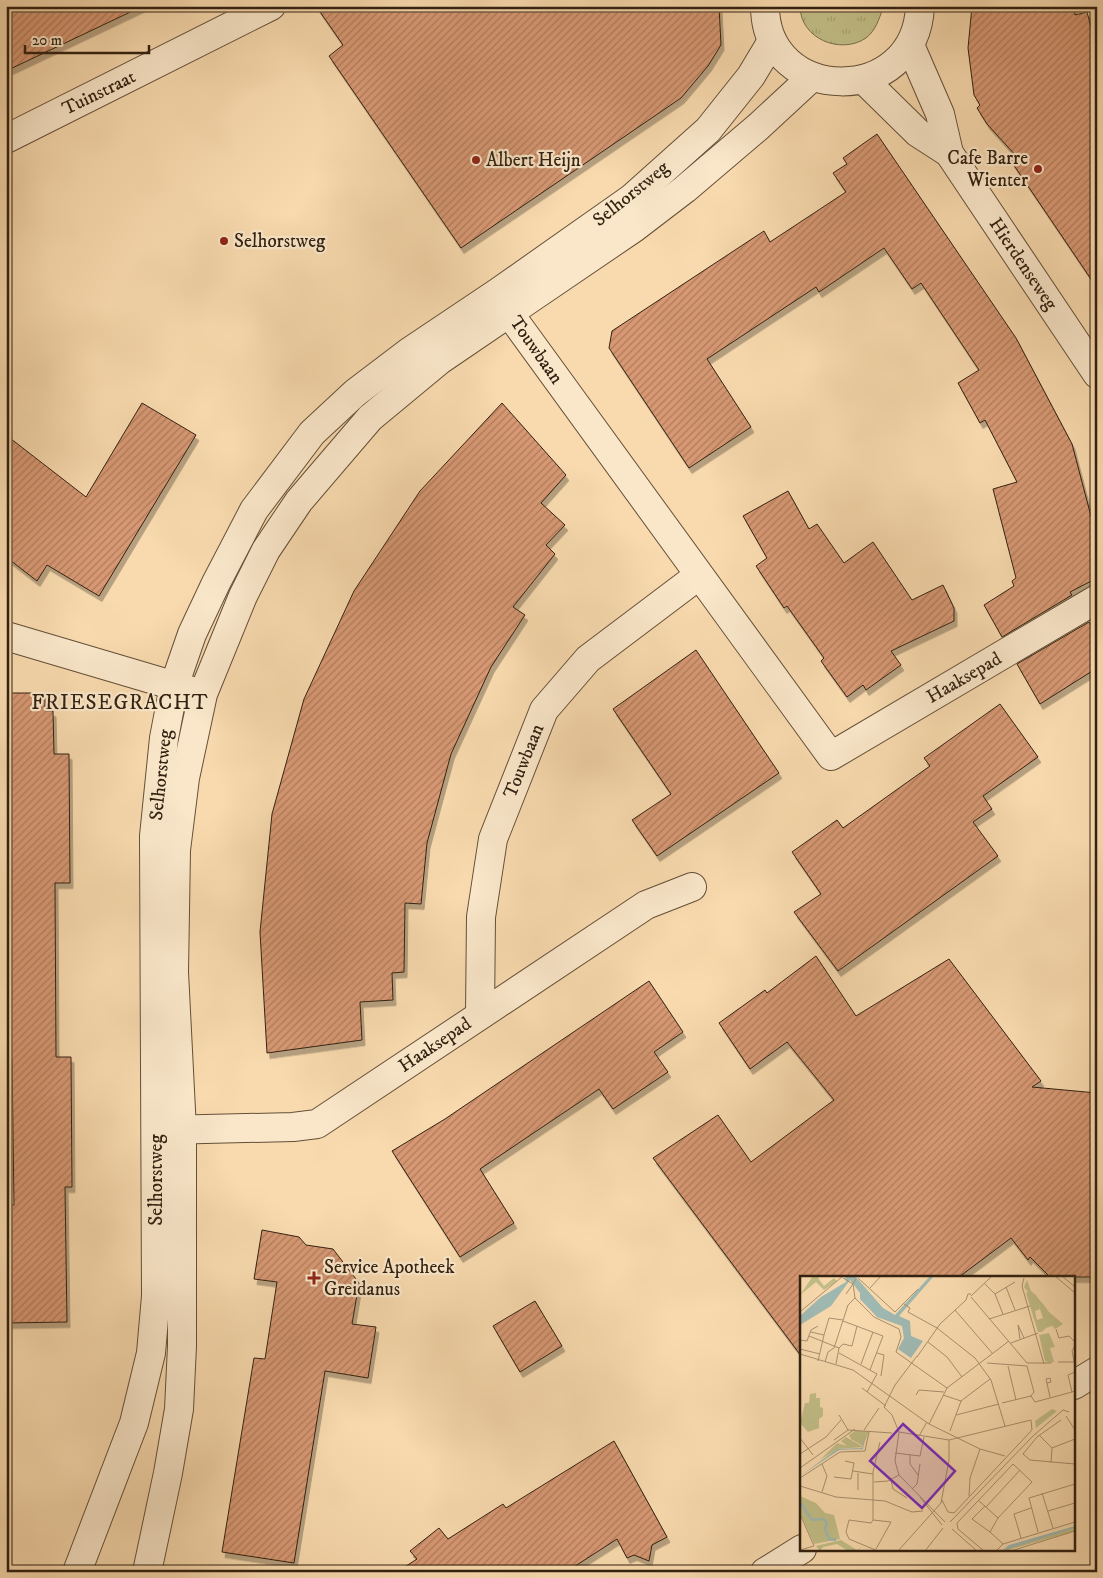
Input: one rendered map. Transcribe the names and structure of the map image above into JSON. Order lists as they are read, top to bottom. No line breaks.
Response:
{"streets":{"street":["Tuinstraat","Selhorstweg","Hierdenseweg","Touwbaan","Haaksepad"]},"crossings":[["Selhorstweg","Touwbaan"],["Selhorstweg","Haaksepad"],["Touwbaan","Haaksepad"]],"districts":["FRIESEGRACHT"],"places":{"other":["Albert Heijn","Cafe Barre Wienter","Selhorstweg"],"health":["Service Apotheek Greidanus"]},"scale_bar":"20 m"}
